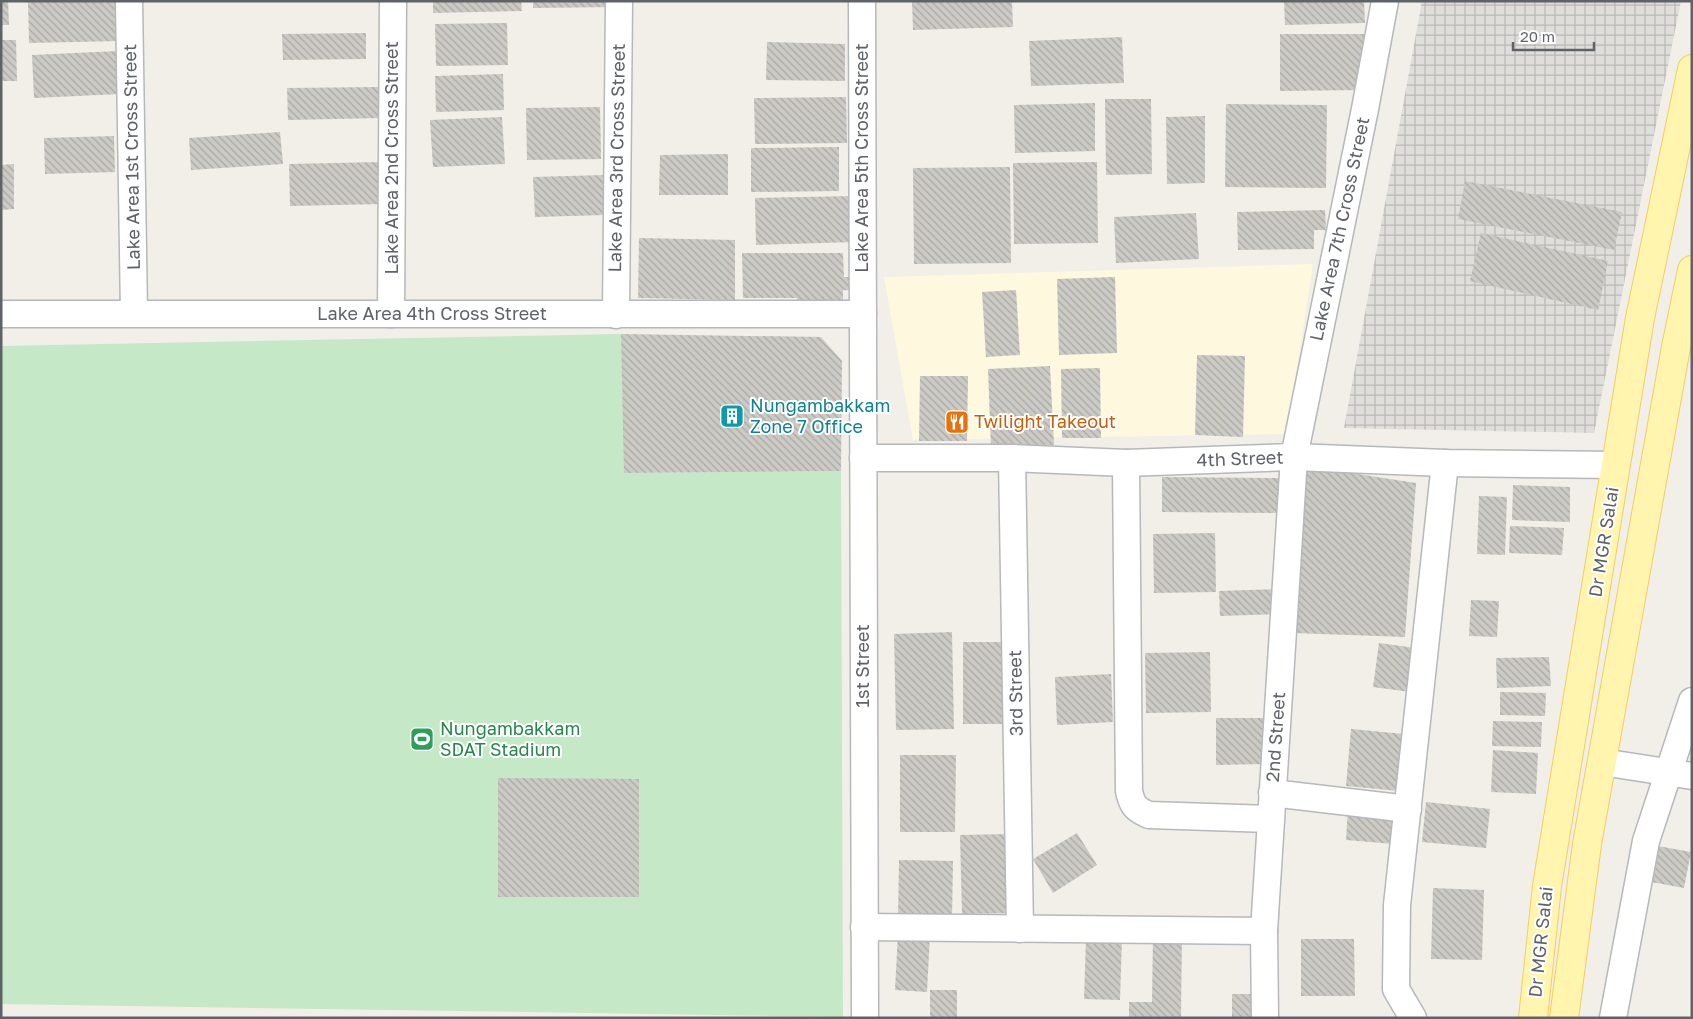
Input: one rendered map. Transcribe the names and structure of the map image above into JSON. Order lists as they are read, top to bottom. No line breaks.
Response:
{"streets":{"main road":["Dr MGR Salai"],"street":["Lake Area 1st Cross Street","Lake Area 2nd Cross Street","Lake Area 3rd Cross Street","Lake Area 5th Cross Street","Lake Area 7th Cross Street","Lake Area 4th Cross Street","4th Street","1st Street","3rd Street","2nd Street"]},"crossings":[["Lake Area 1st Cross Street","Lake Area 4th Cross Street"],["Lake Area 2nd Cross Street","Lake Area 4th Cross Street"],["Lake Area 3rd Cross Street","Lake Area 4th Cross Street"],["Lake Area 5th Cross Street","Lake Area 4th Cross Street"],["Lake Area 5th Cross Street","1st Street"],["Lake Area 7th Cross Street","4th Street"],["Lake Area 7th Cross Street","2nd Street"],["Lake Area 4th Cross Street","1st Street"],["4th Street","Dr MGR Salai"],["4th Street","1st Street"],["4th Street","3rd Street"],["4th Street","2nd Street"]],"places":{"building":["Nungambakkam Zone 7 Office"],"restaurant":["Twilight Takeout"],"sports":["Nungambakkam SDAT Stadium"]},"scale_bar":"20 m"}
